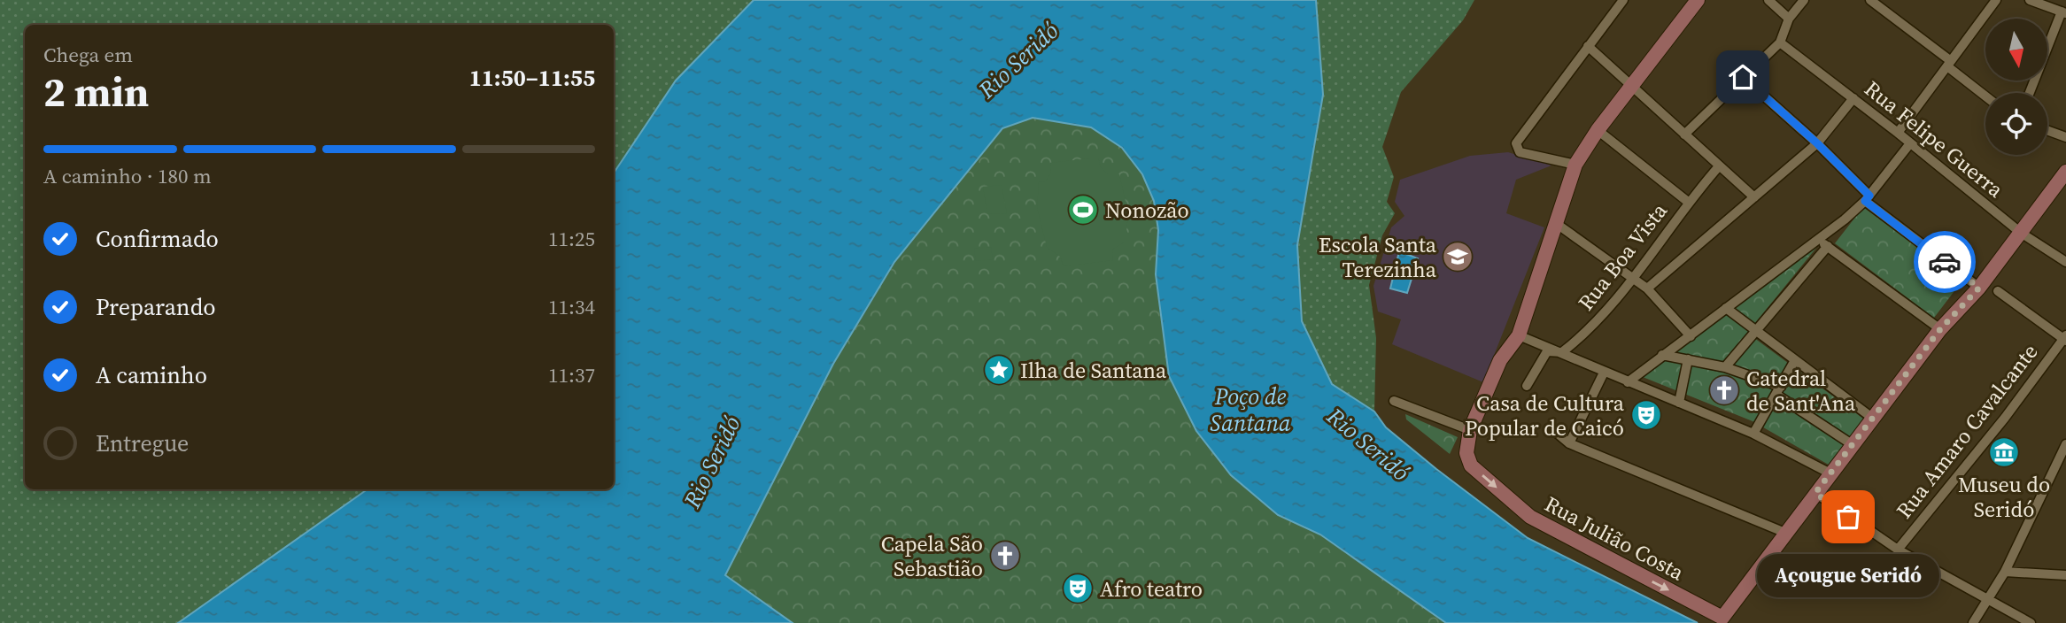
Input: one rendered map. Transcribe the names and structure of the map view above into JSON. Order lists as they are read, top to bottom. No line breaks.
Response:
{"streets":{"main road":["Rua Julião Costa"],"street":["Rua Felipe Guerra","Rua Boa Vista","Rua Amaro Cavalcante"]},"one_way":["Rua Julião Costa"],"water":["Rio Seridó","Poço de Santana"],"places":{"sports":["Nonozão"],"school or university":["Escola Santa Terezinha"],"place":["Ilha de Santana"],"church":["Catedral de Sant'Ana","Capela São Sebastião"],"theatre":["Casa de Cultura Popular de Caicó","Afro teatro"],"museum":["Museu do Seridó"],"other":["Açougue Seridó"]},"north":"bottom","page":{"heading":["2 min","Chega em","11:50–11:55"],"bar":"A caminho · 180 m","list":[["Confirmado","11:25"],["Preparando","11:34"],["A caminho","11:37"],"Entregue"],"bubble":"Açougue Seridó"}}
